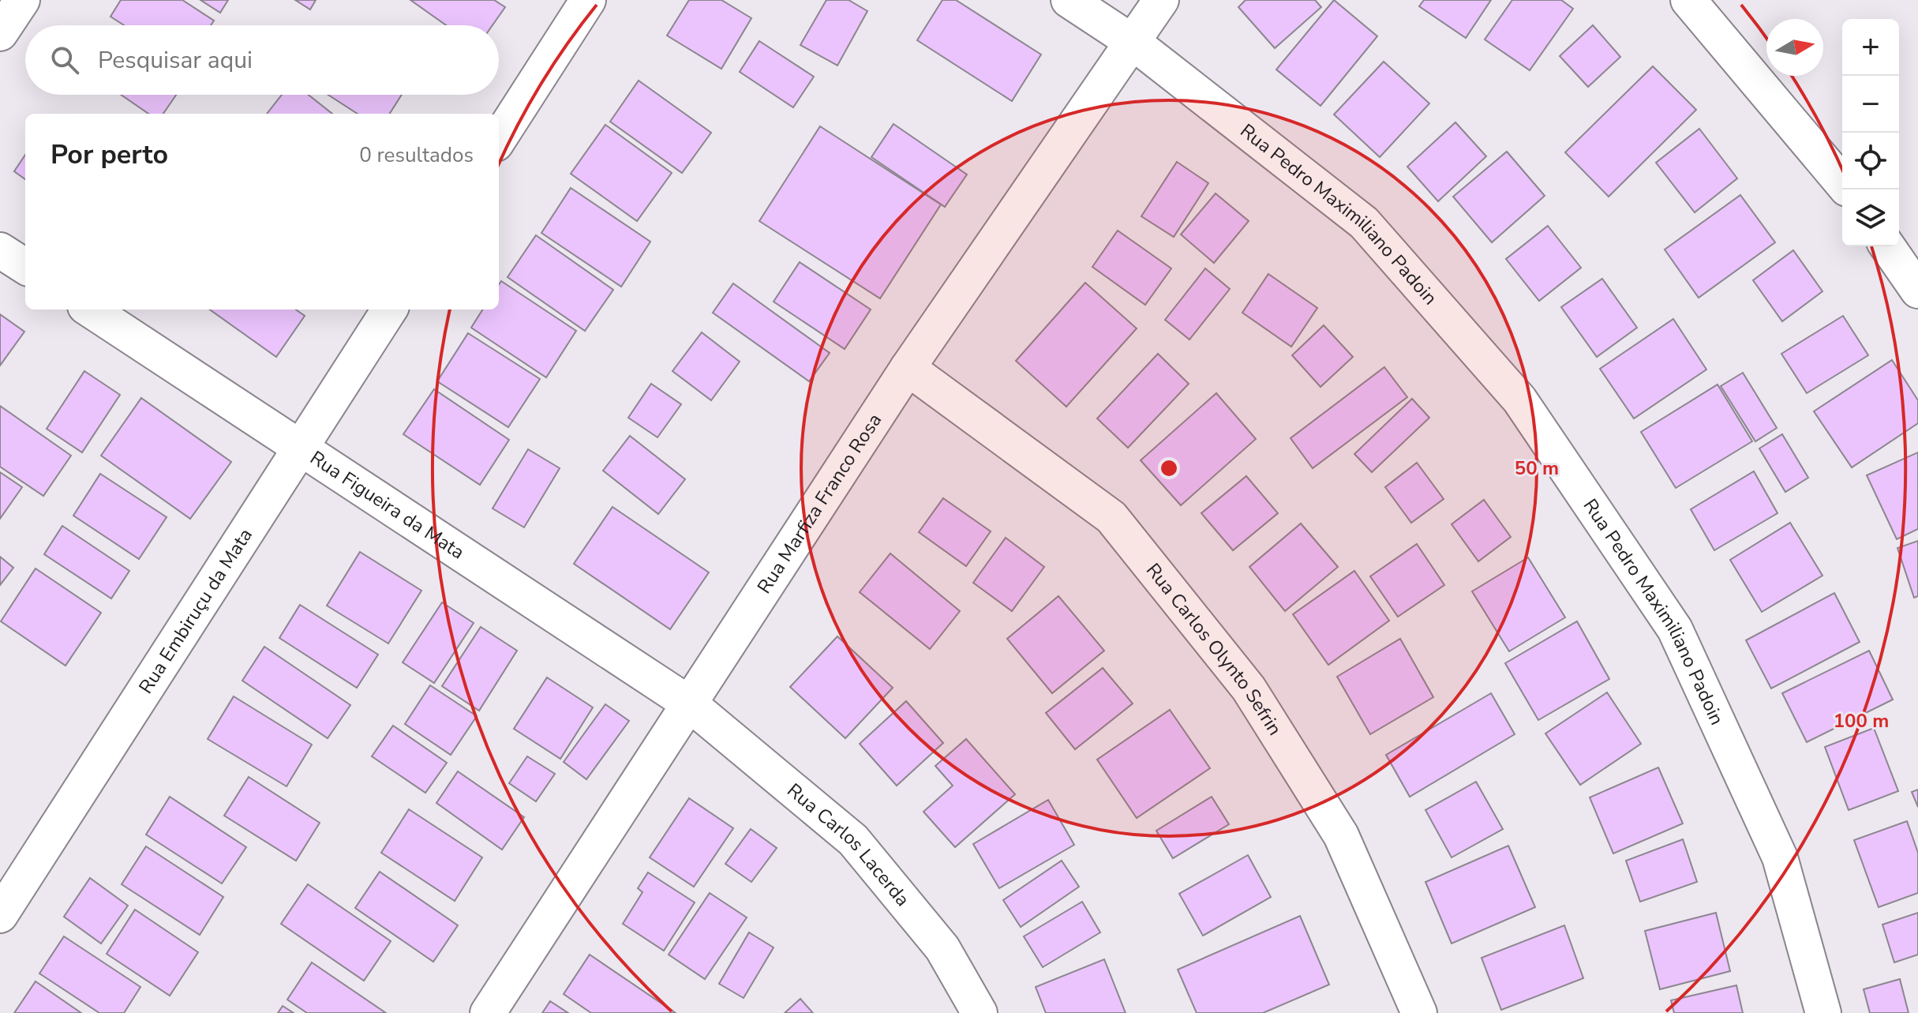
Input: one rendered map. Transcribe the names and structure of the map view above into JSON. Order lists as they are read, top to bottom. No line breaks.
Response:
{"streets":{"street":["Rua Pedro Maximiliano Padoin","Rua Marfiza Franco Rosa","Rua Figueira da Mata","Rua Embiruçu da Mata","Rua Carlos Olynto Sefrin","Rua Carlos Lacerda"]},"crossings":[["Rua Pedro Maximiliano Padoin","Rua Marfiza Franco Rosa"],["Rua Marfiza Franco Rosa","Rua Figueira da Mata"],["Rua Marfiza Franco Rosa","Rua Carlos Olynto Sefrin"],["Rua Marfiza Franco Rosa","Rua Carlos Lacerda"],["Rua Figueira da Mata","Rua Embiruçu da Mata"],["Rua Figueira da Mata","Rua Carlos Lacerda"]],"north":"right","page":{"map_buttons":["+","−"],"search":"Pesquisar aqui","heading":["Por perto","0 resultados"]},"rings":["50 m","100 m"]}
